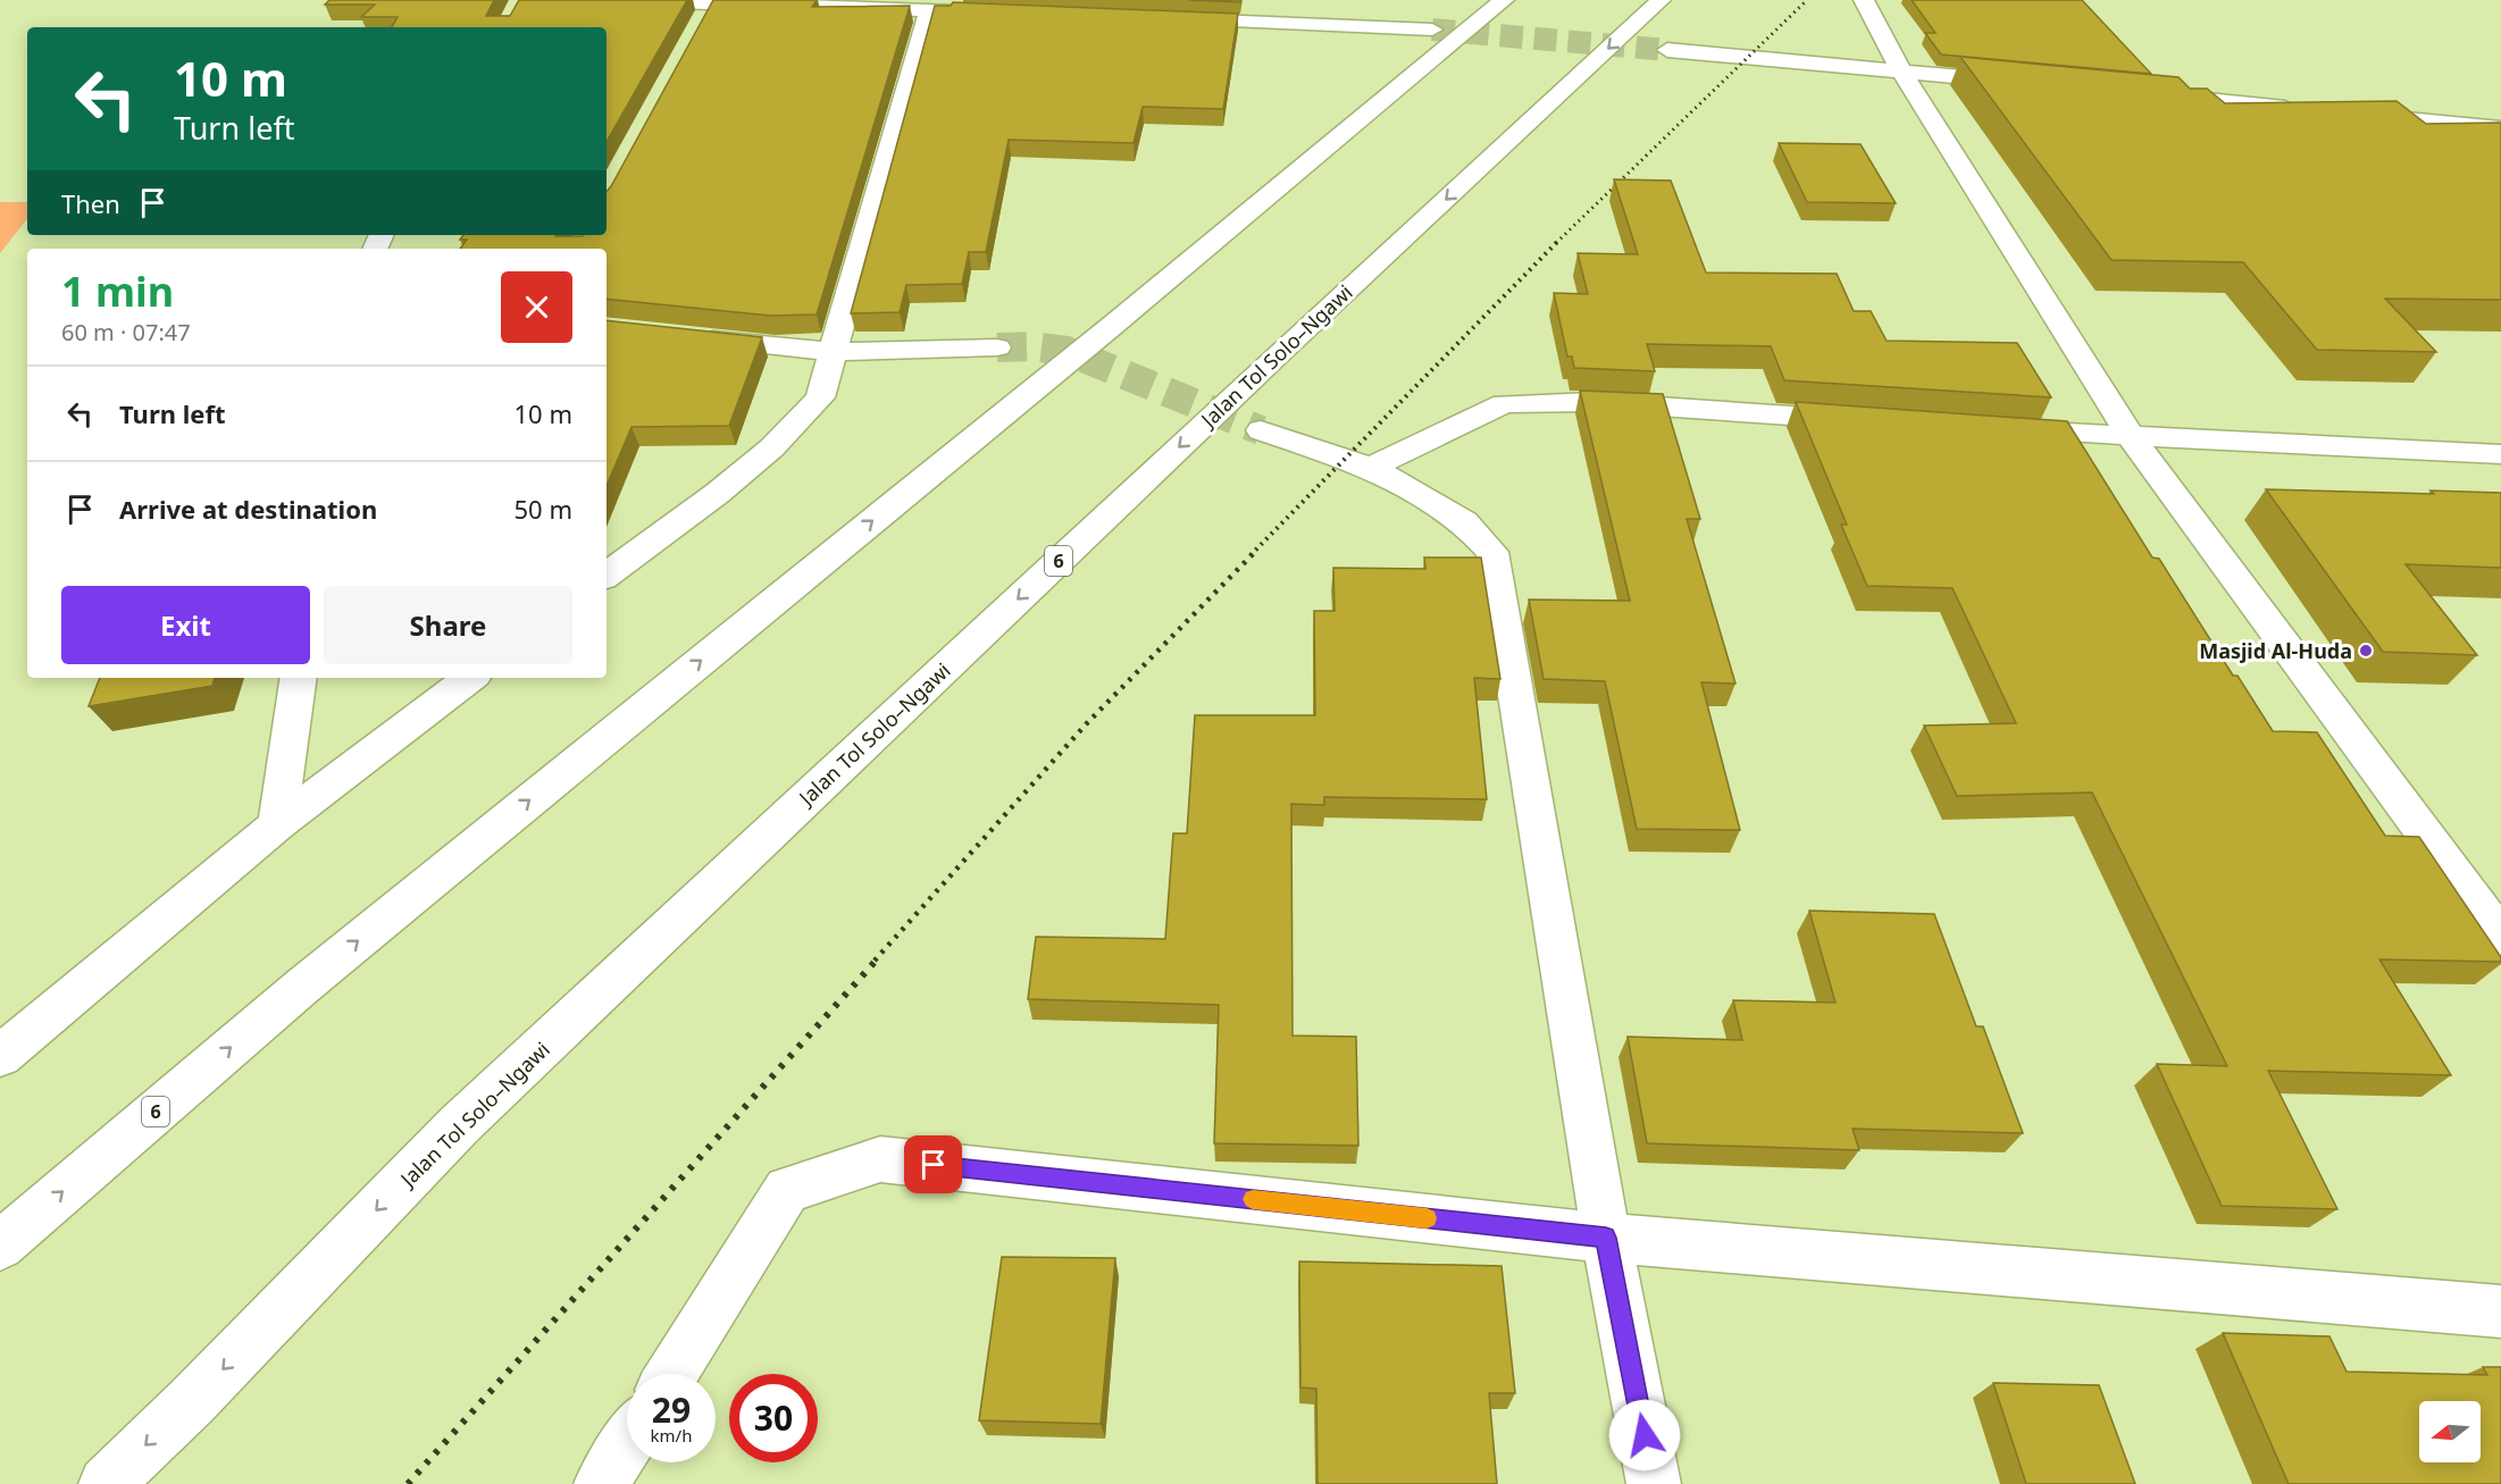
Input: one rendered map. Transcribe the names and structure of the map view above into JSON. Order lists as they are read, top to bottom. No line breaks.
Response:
{"streets":{"main road":["Jalan Tol Solo–Ngawi","6"]},"places":["Masjid Al-Huda"],"north":"left","page":{"turn":["10 m","Turn left"],"then":"Then","heading":["1 min","60 m · 07:47"],"list":[{"name":"Turn left","value":"10 m"},{"name":"Arrive at destination","value":"50 m"}],"buttons":["Exit","Share"],"speed":"29 km/h","limit":"30"}}
